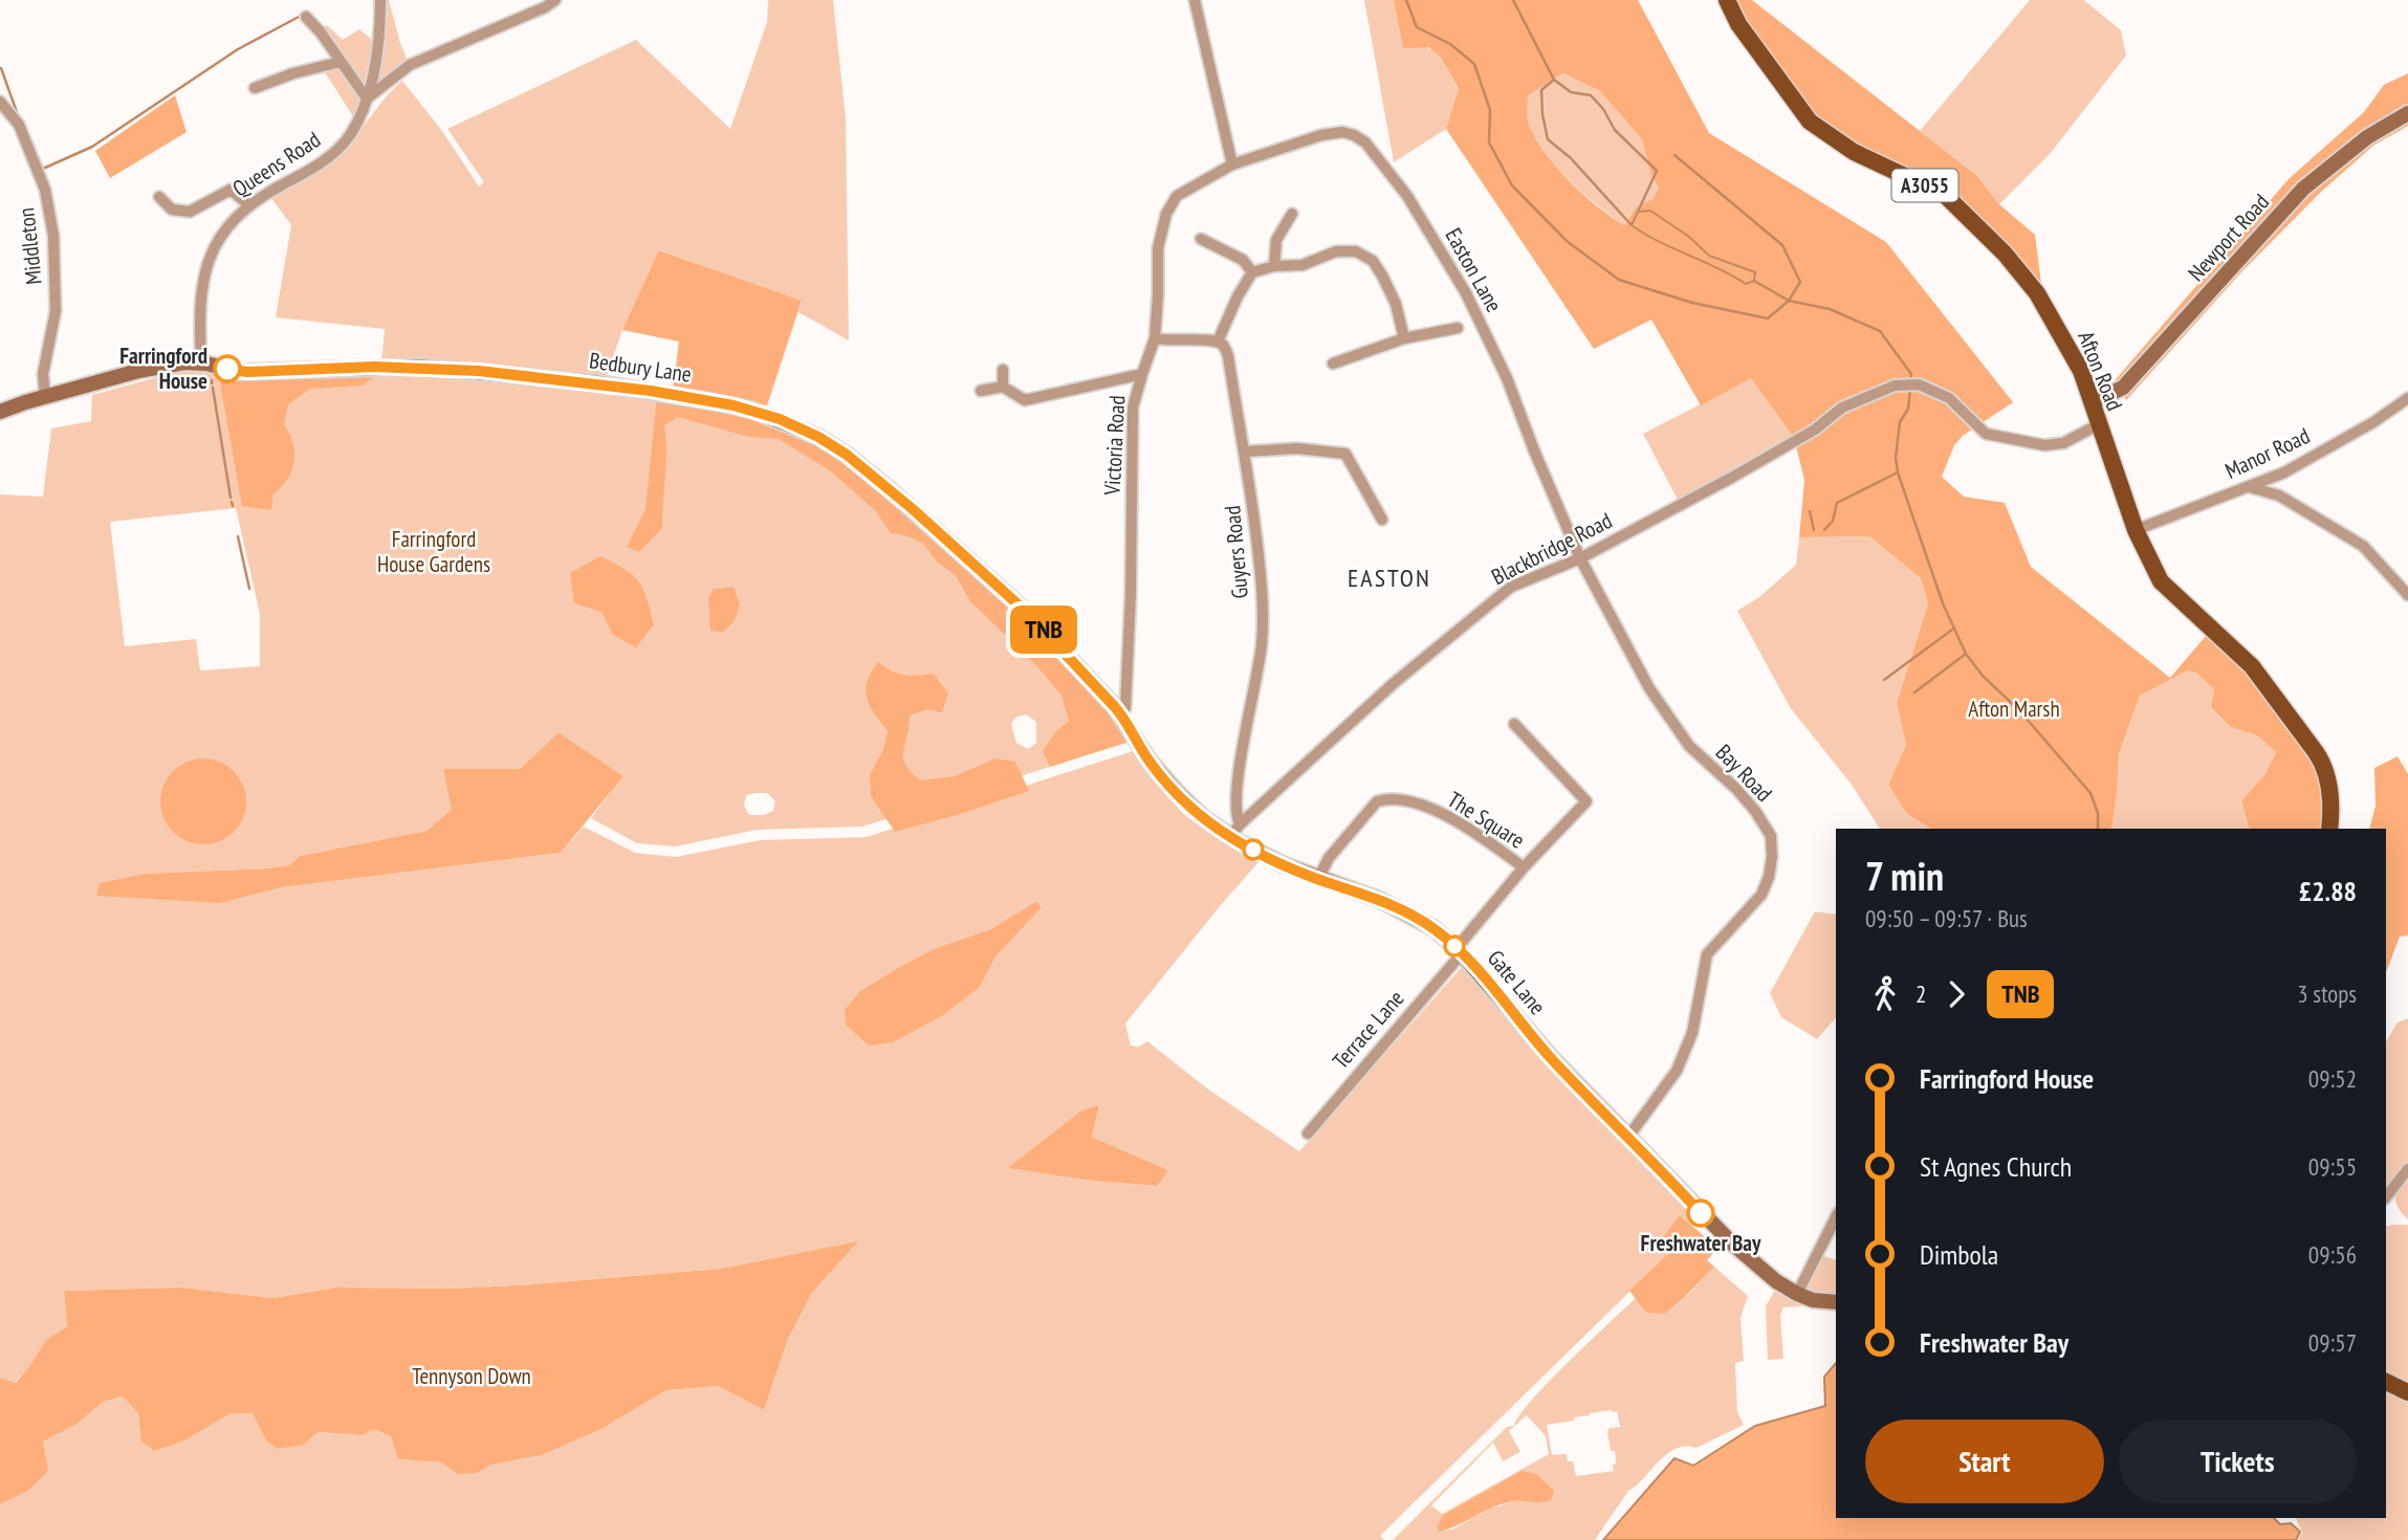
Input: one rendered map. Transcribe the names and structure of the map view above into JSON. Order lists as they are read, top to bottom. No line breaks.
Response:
{"streets":{"main road":["A3055","Afton Road"],"street":["Queens Road","Newport Road","Middleton","Easton Lane","Bedbury Lane","Victoria Road","Manor Road","Blackbridge Road","Guyers Road","Bay Road","The Square","Gate Lane","Terrace Lane"]},"crossings":[["Queens Road","Bedbury Lane"],["Newport Road","Afton Road"],["Middleton","Bedbury Lane"],["Easton Lane","Victoria Road"],["Easton Lane","Blackbridge Road"],["Easton Lane","Bay Road"],["Bedbury Lane","Victoria Road"],["Bedbury Lane","Gate Lane"],["Afton Road","Manor Road"],["Afton Road","Blackbridge Road"],["Victoria Road","Gate Lane"],["Blackbridge Road","Guyers Road"],["Blackbridge Road","Bay Road"],["Blackbridge Road","Gate Lane"],["Guyers Road","Gate Lane"],["Bay Road","Gate Lane"],["The Square","Gate Lane"],["The Square","Terrace Lane"],["Gate Lane","Terrace Lane"]],"districts":["EASTON"],"parks":["Farringford House Gardens","Afton Marsh","Tennyson Down"],"places":["Farringford House","Freshwater Bay"],"lines":["bus line TNB"],"page":{"on_map":"TNB","heading":["7 min","09:50 – 09:57 · Bus","£2.88"],"legs":["2","TNB","3 stops"],"list":[{"name":"Farringford House","value":"09:52"},{"name":"St Agnes Church","value":"09:55"},{"name":"Dimbola","value":"09:56"},{"name":"Freshwater Bay","value":"09:57"}],"buttons":["Start","Tickets"]}}
